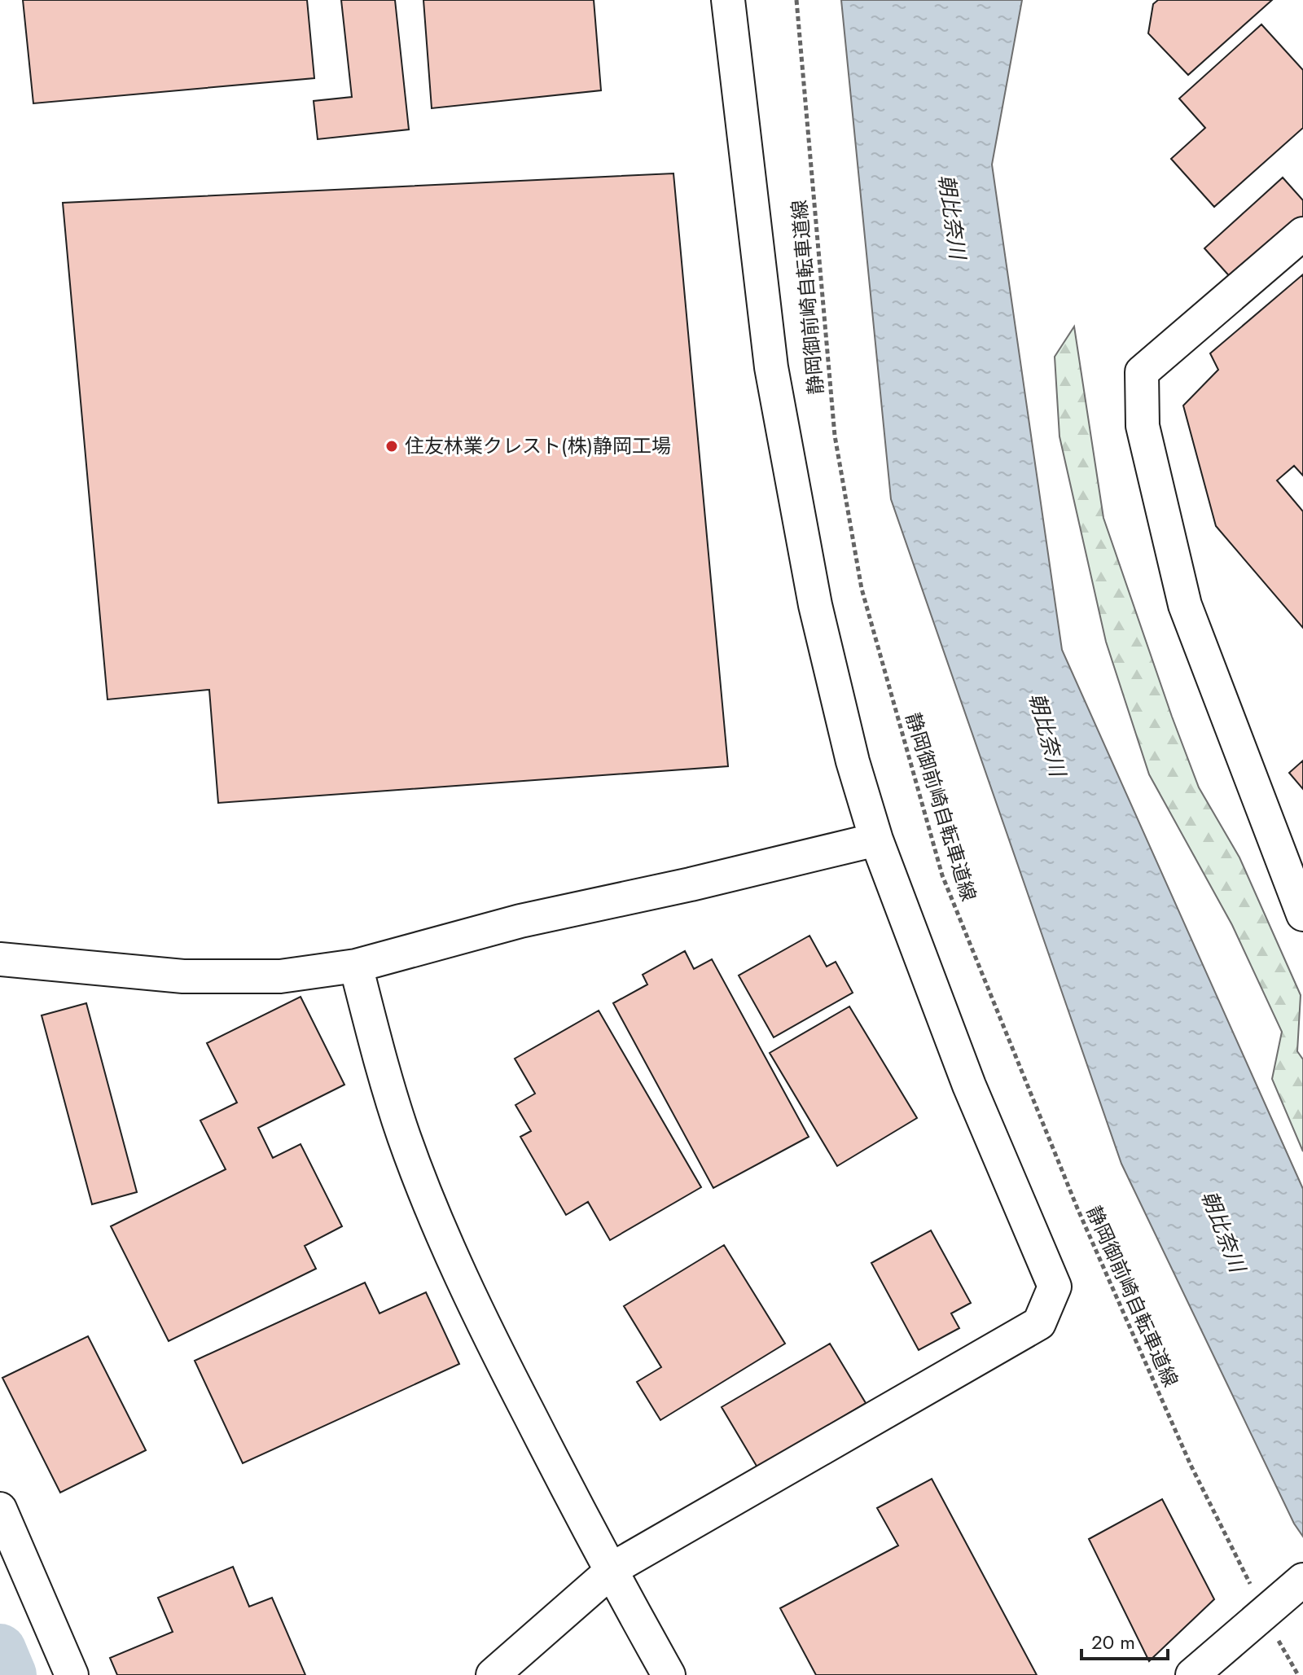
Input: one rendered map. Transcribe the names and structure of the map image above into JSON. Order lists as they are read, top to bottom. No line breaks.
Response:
{"streets":{"path":["静岡御前崎自転車道線"]},"water":["朝比奈川"],"places":["住友林業クレスト(株)静岡工場"],"scale_bar":"20 m"}
